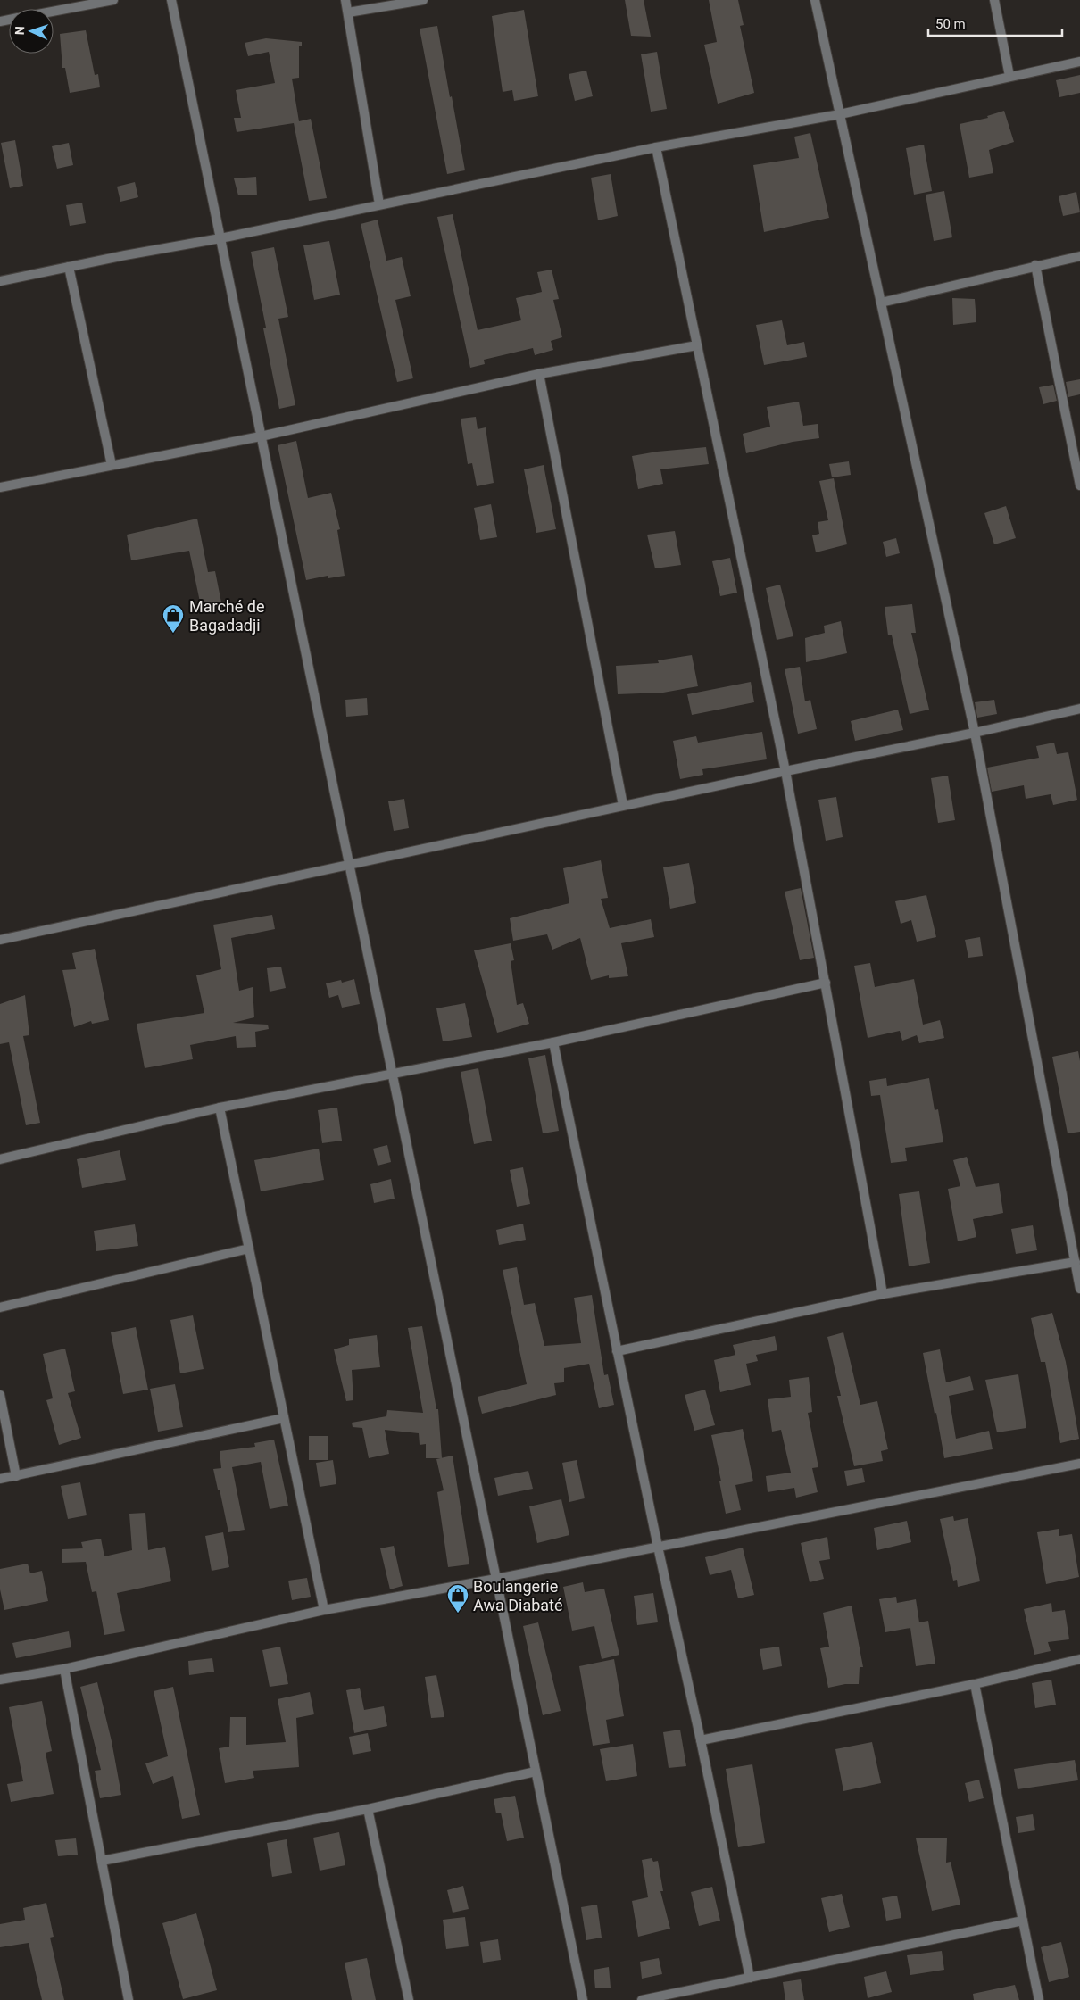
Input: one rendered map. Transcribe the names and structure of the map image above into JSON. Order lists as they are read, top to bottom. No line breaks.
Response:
{"places":{"shop":["Marché de Bagadadji","Boulangerie Awa Diabaté"]},"scale_bar":"50 m","north":"left"}
